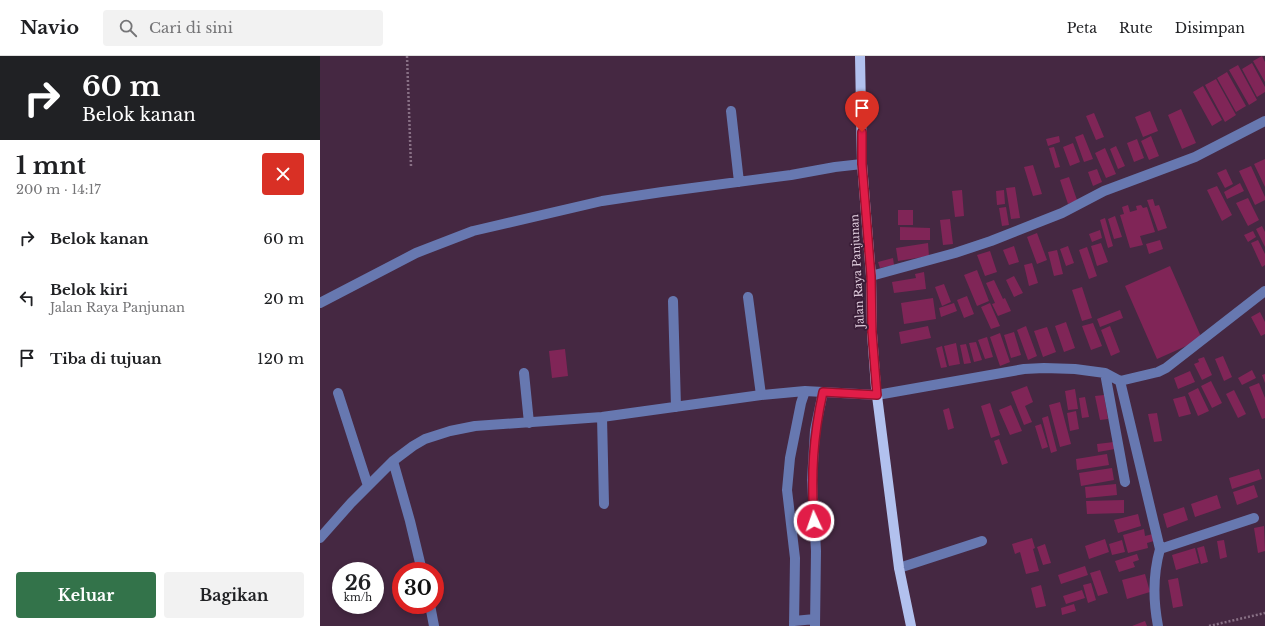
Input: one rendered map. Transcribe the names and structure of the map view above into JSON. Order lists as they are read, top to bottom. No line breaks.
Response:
{"streets":{"main road":["Jalan Raya Panjunan"]},"page":{"header":"Navio","search":"Cari di sini","nav":["Peta","Rute","Disimpan"],"turn":["60 m","Belok kanan"],"heading":["1 mnt","200 m · 14:17"],"list":[{"name":"Belok kanan","value":"60 m"},{"name":"Belok kiri","note":"Jalan Raya Panjunan","value":"20 m"},{"name":"Tiba di tujuan","value":"120 m"}],"speed":"26 km/h","limit":"30","buttons":["Keluar","Bagikan"]}}
